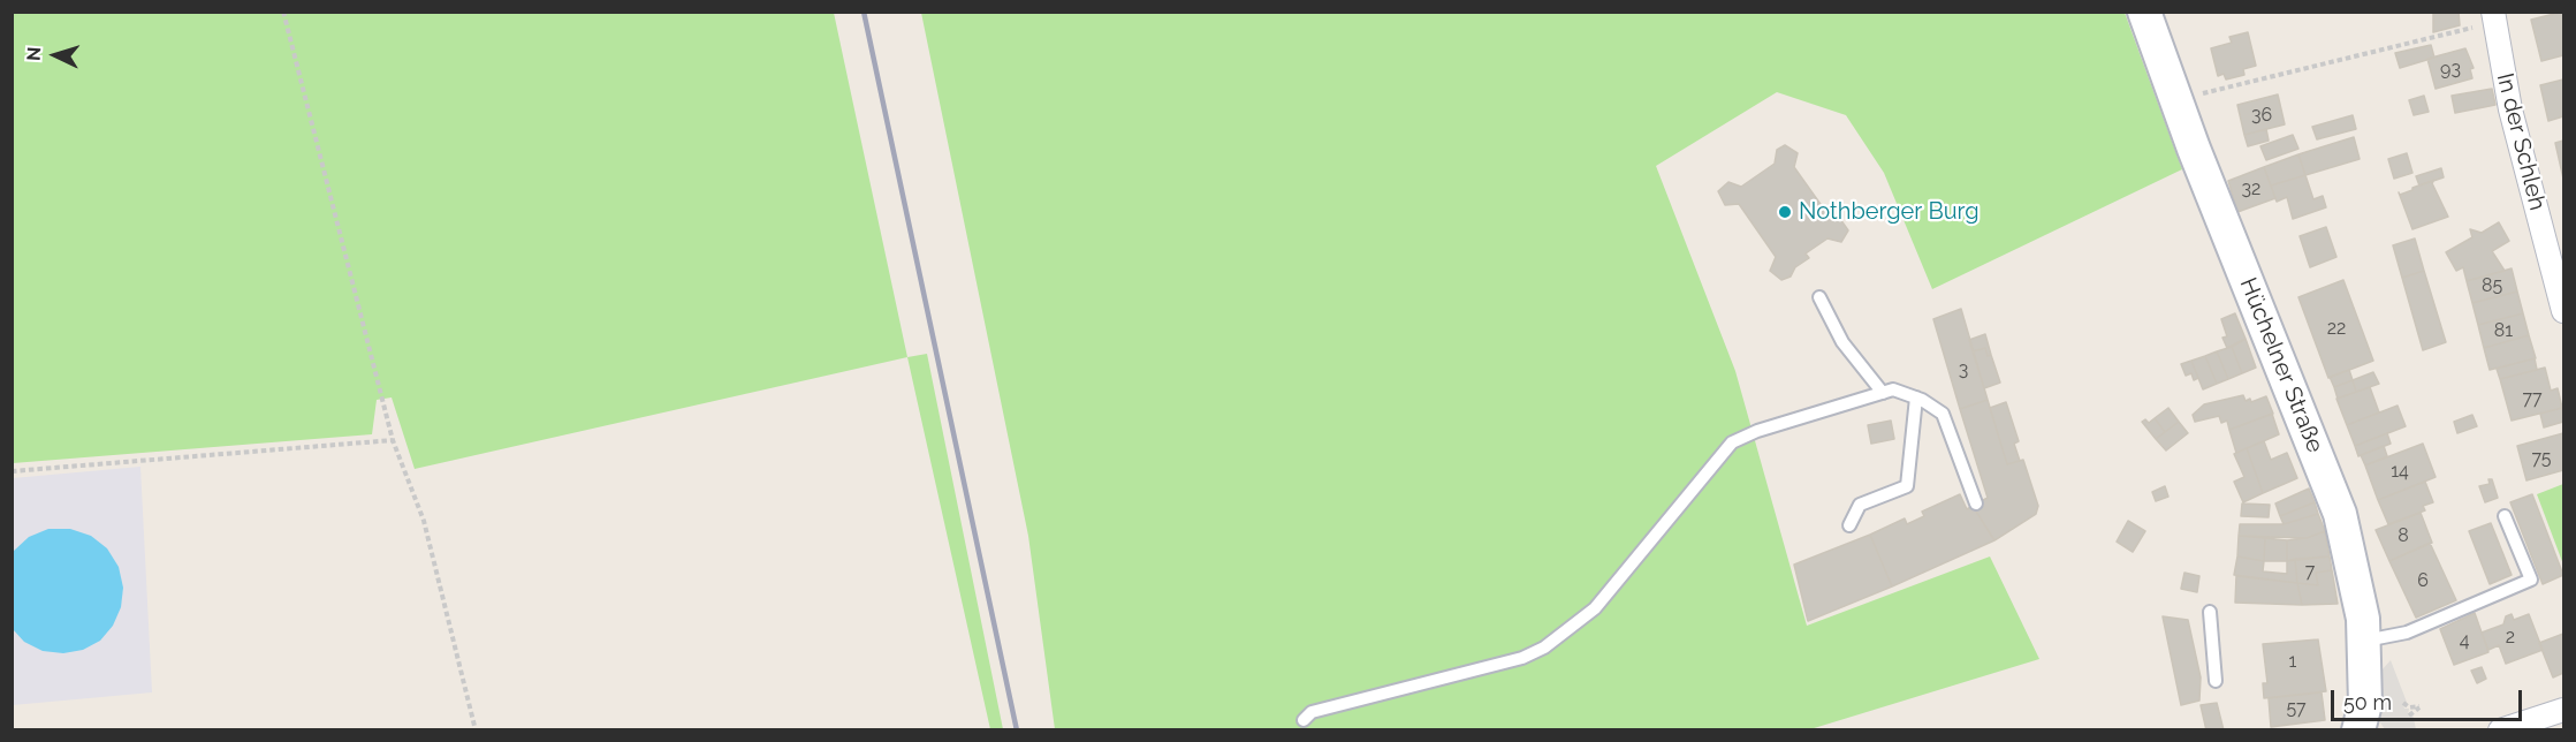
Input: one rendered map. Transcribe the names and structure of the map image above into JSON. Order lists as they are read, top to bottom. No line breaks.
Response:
{"streets":{"street":["In der Schleh","Hüchelner Straße"]},"places":["Nothberger Burg"],"house_numbers":["93","36","32","85","22","81","3","77","75","14","8","7","6","2","4","1","57"],"scale_bar":"50 m","north":"left"}
